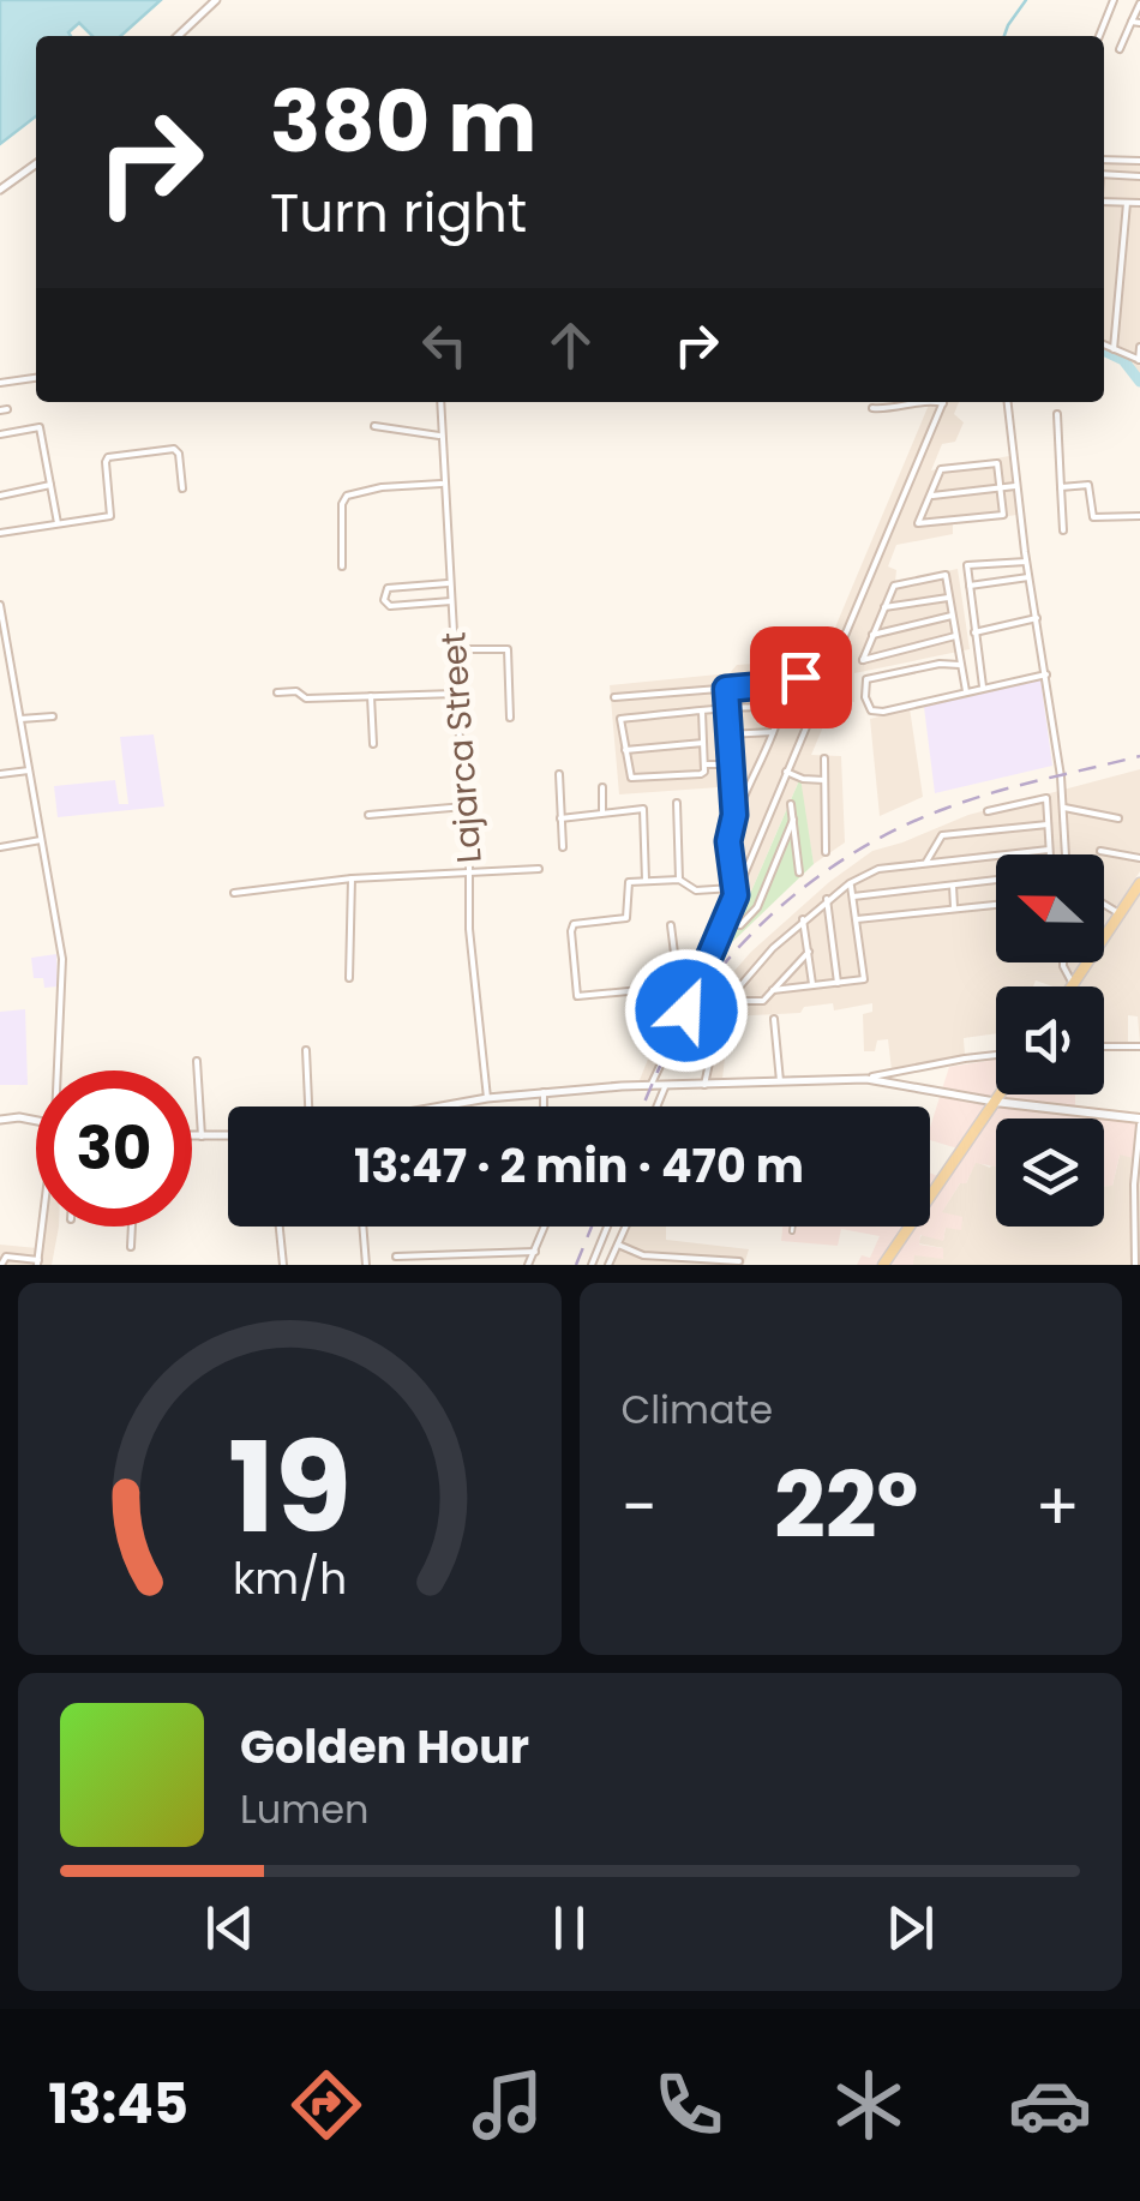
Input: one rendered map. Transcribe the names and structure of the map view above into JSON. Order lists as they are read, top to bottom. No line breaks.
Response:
{"streets":{"street":["Lajarca Street"]},"north":"left","page":{"turn":["380 m","Turn right"],"limit":"30","trip":"13:47 · 2 min · 470 m","tile":"Climate","heat":["−","22°","+"],"song":["Golden Hour","Lumen"],"tabs":"13:45","gauge":["19","km/h"]}}
